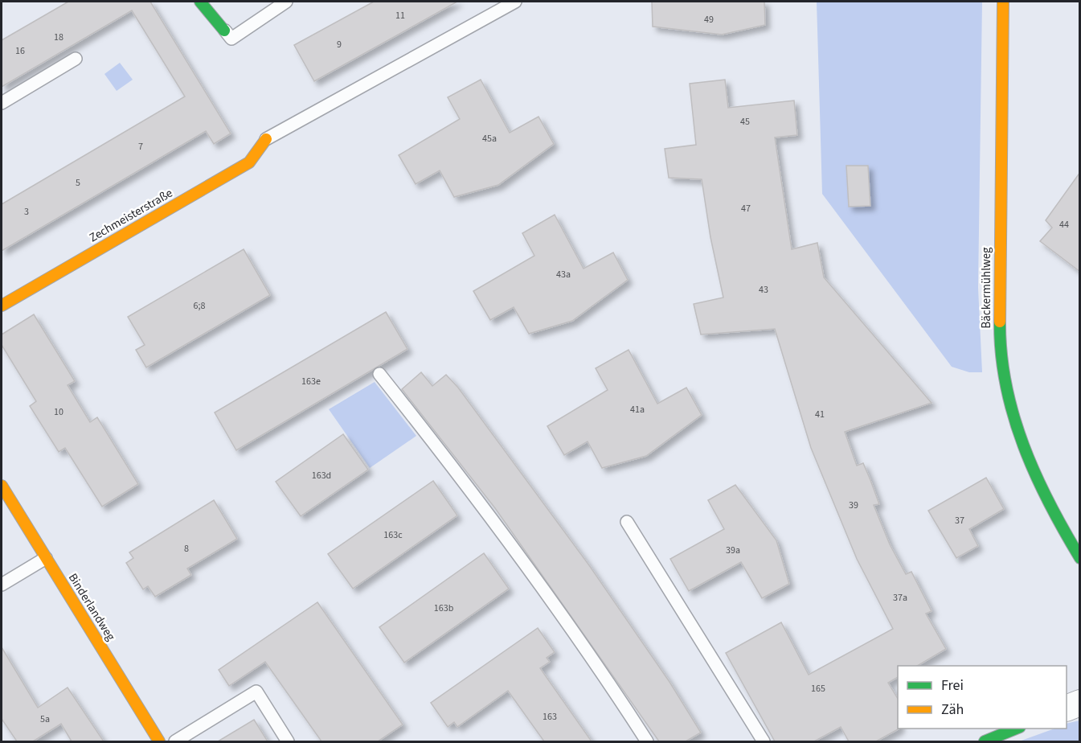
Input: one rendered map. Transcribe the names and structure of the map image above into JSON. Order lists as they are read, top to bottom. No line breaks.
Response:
{"streets":{"street":["Zechmeisterstraße","Bäckermühlweg","Binderlandweg"]},"house_numbers":["11","49","18","9","16","45","45a","7","5","47","3","44","43a","43","6;8","163e","41a","10","41","163d","39","37","163c","8","39a","37a","163b","165","163","5a"],"legend":["Frei","Zäh"]}
